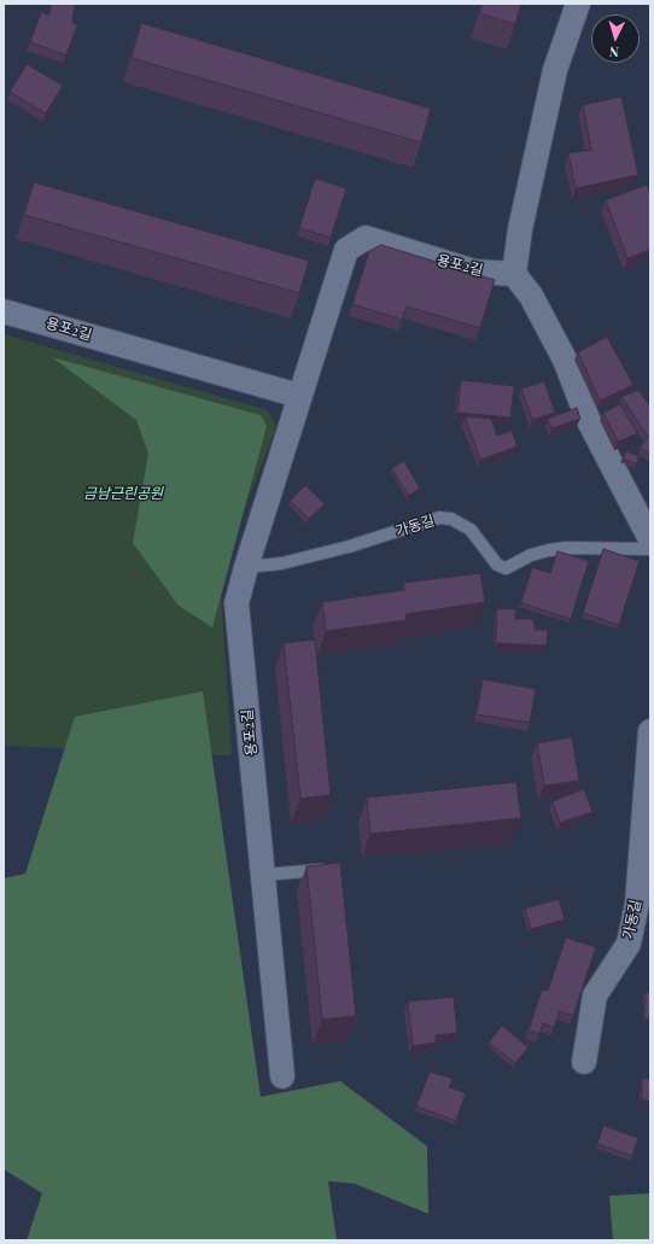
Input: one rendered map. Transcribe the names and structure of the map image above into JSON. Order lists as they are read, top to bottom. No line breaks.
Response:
{"streets":{"street":["용포2길","가동길"]},"crossings":[["용포2길","가동길"]],"parks":["금남근린공원"],"north":"bottom"}
